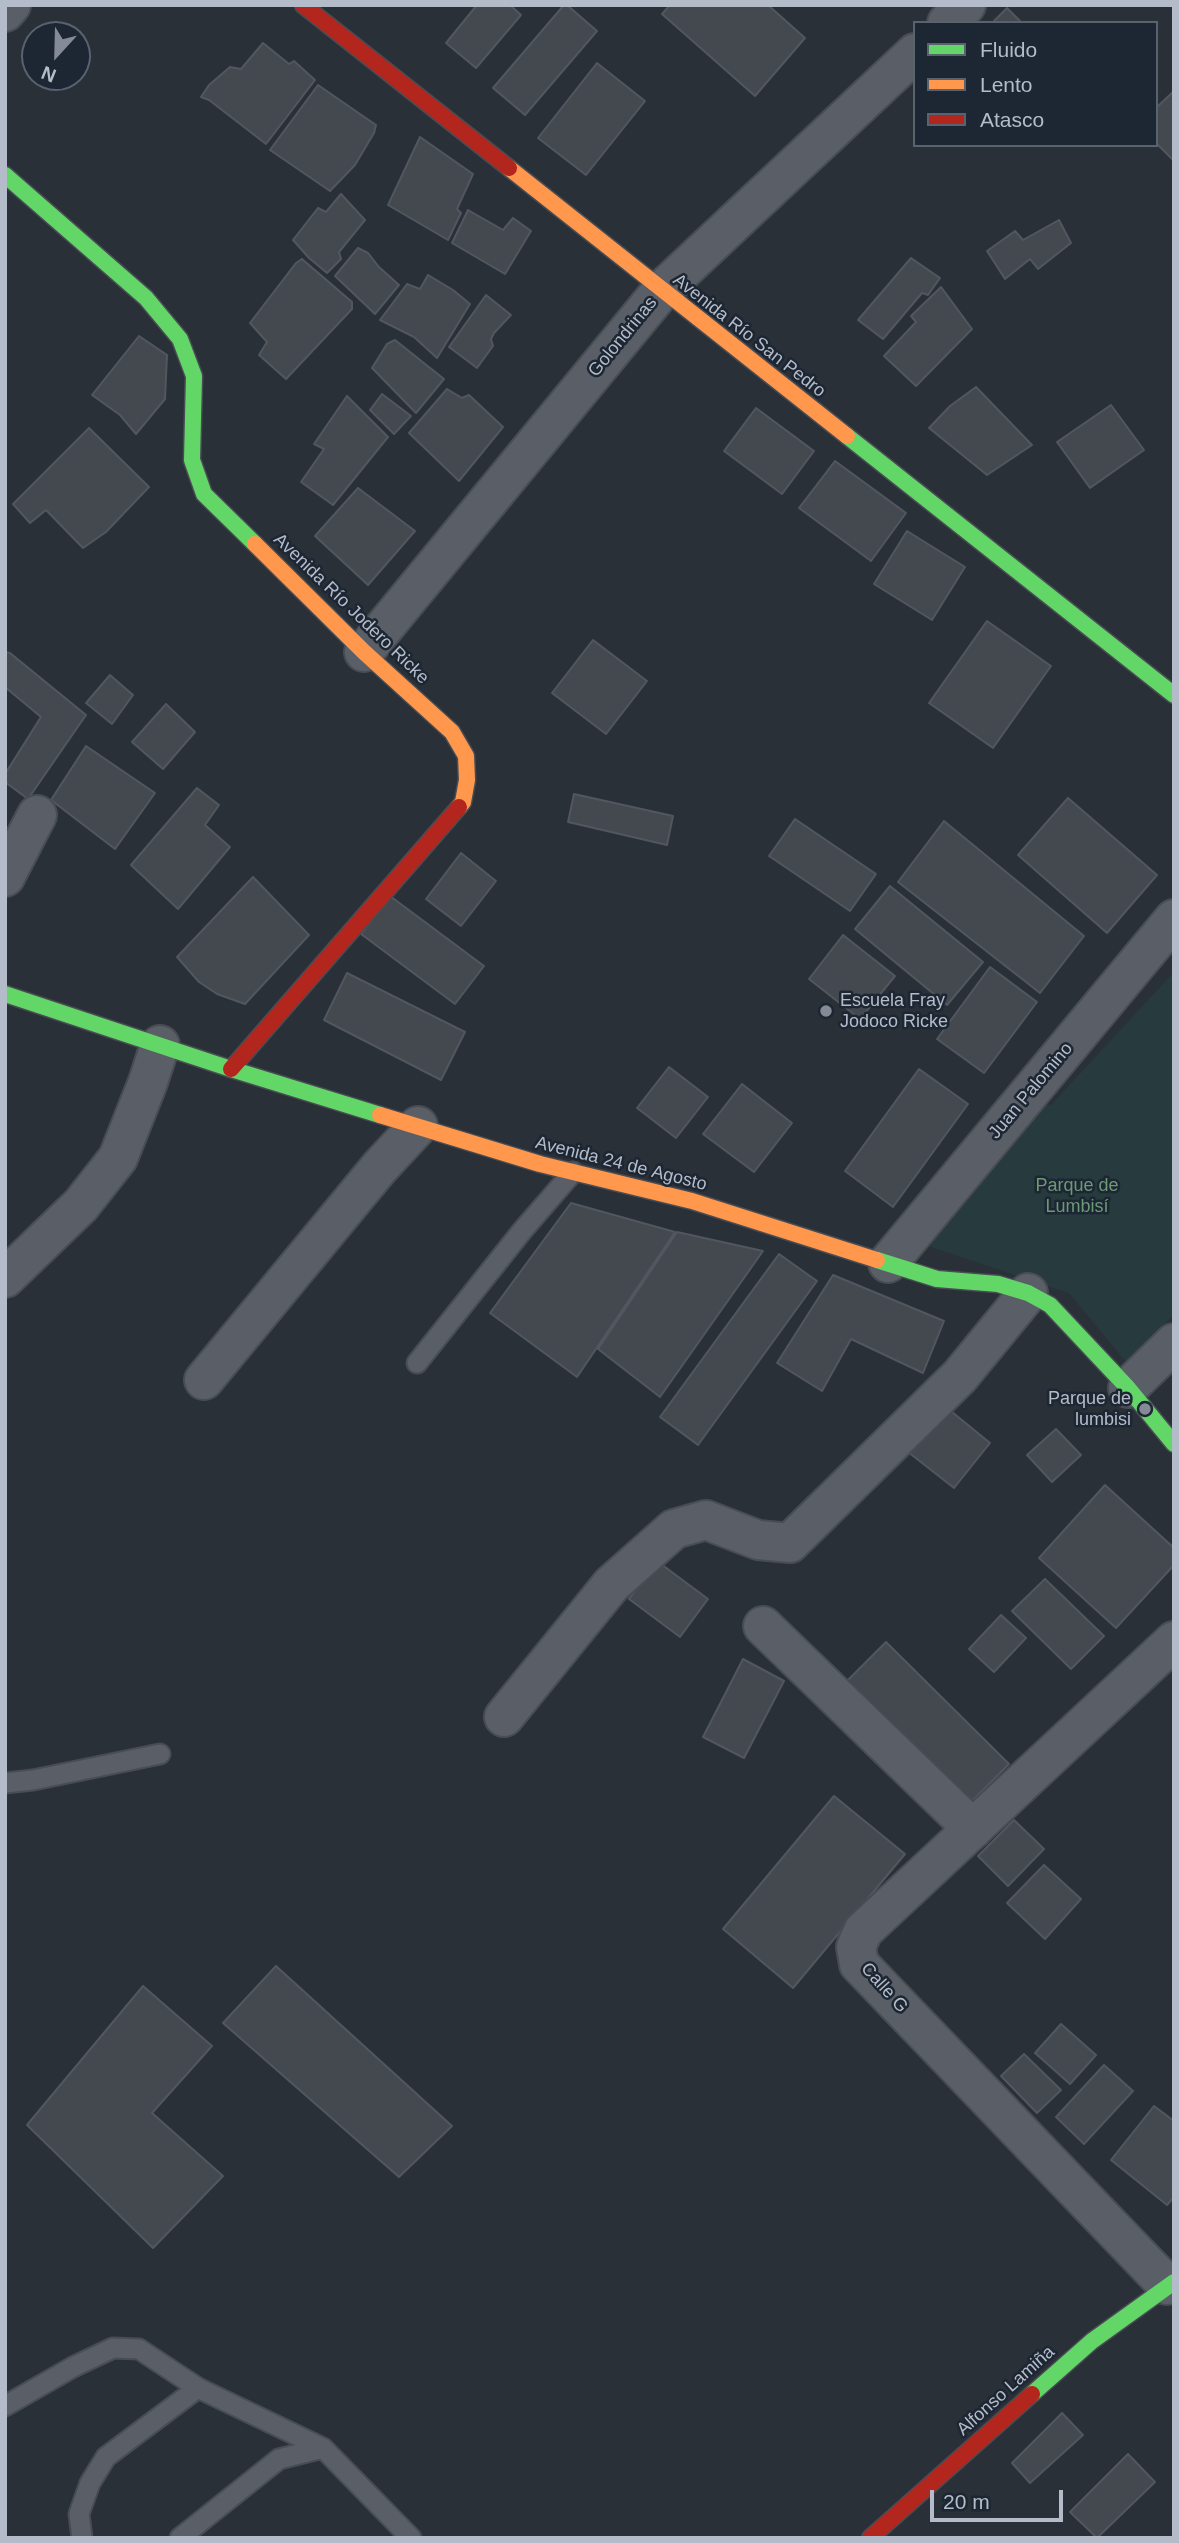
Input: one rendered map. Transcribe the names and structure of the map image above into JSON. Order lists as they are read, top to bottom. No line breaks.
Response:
{"streets":{"street":["Avenida Río San Pedro","Golondrinas","Avenida Río Jodero Ricke","Juan Palomino","Avenida 24 de Agosto","Calle G","Alfonso Lamiña"]},"crossings":[["Avenida Río San Pedro","Golondrinas"],["Golondrinas","Avenida Río Jodero Ricke"],["Avenida Río Jodero Ricke","Avenida 24 de Agosto"],["Juan Palomino","Avenida 24 de Agosto"],["Calle G","Alfonso Lamiña"]],"parks":["Parque de Lumbisí"],"places":["Escuela Fray Jodoco Ricke","Parque de lumbisi"],"legend":["Fluido","Lento","Atasco"],"scale_bar":"20 m","north":"bottom"}
